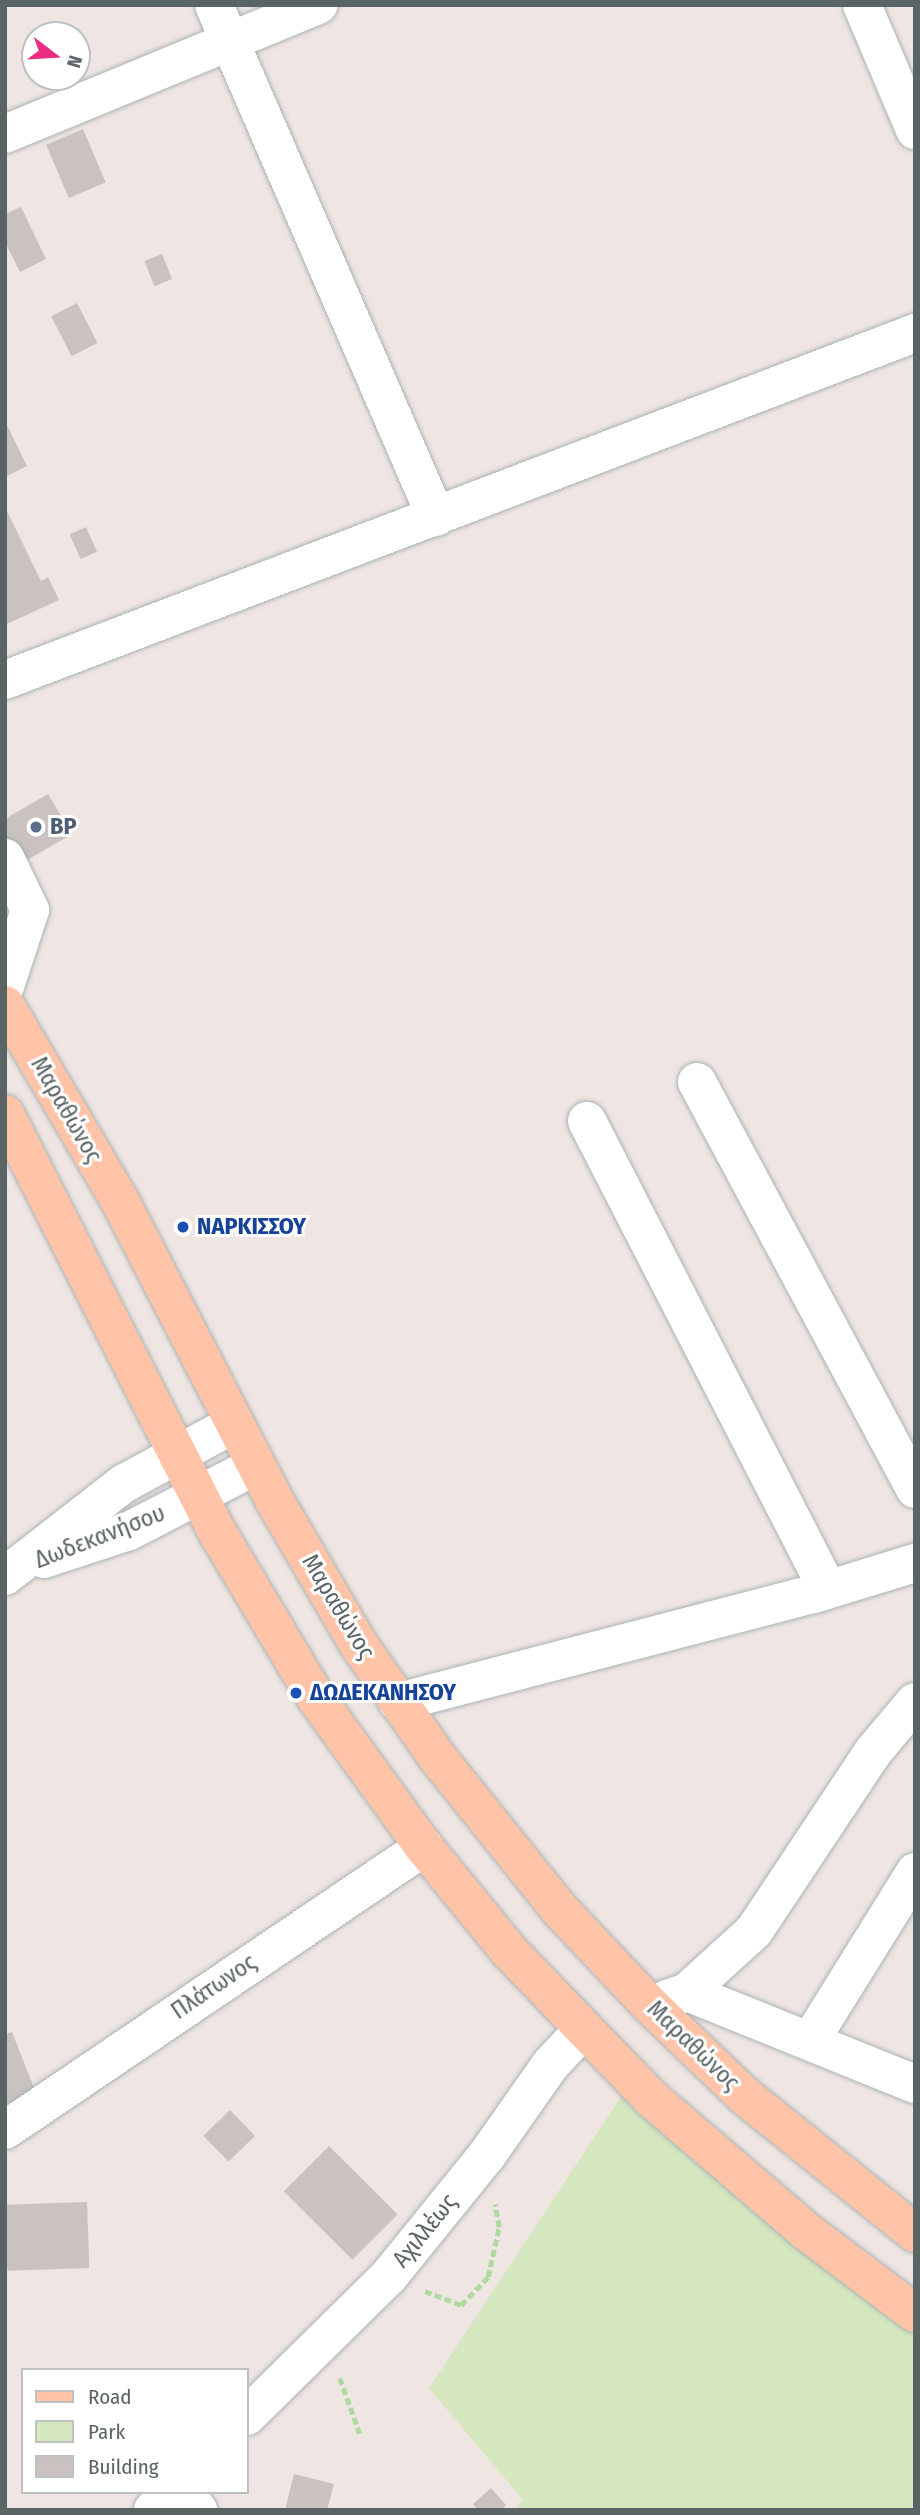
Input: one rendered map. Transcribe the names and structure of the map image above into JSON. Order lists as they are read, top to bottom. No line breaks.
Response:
{"streets":{"main road":["Μαραθώνος"],"street":["Δωδεκανήσου","Πλάτωνος","Αχιλλέως"]},"crossings":[["Μαραθώνος","Δωδεκανήσου"]],"places":["BP","ΝΑΡΚΙΣΣΟΥ","ΔΩΔΕΚΑΝΗΣΟΥ"],"legend":["Road","Park","Building"],"north":"right"}
